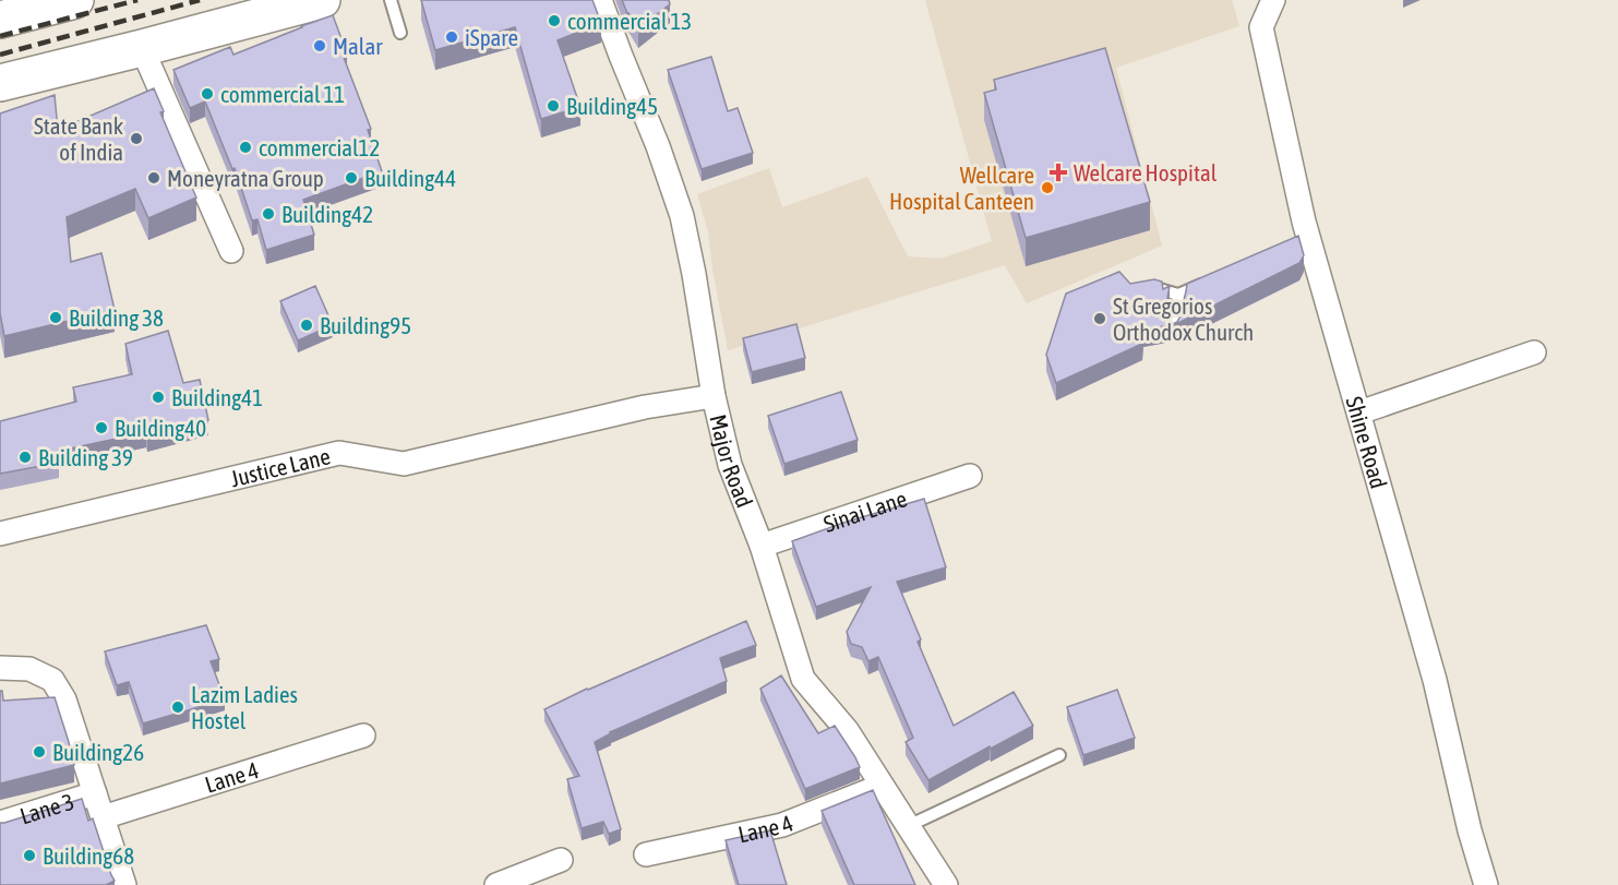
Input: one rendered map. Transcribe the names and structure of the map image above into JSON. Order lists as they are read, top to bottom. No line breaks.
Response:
{"streets":{"street":["Shine Road","Major Road","Justice Lane","Sinai Lane","Lane 4","Lane 3"]},"crossings":[["Major Road","Justice Lane"],["Major Road","Sinai Lane"],["Major Road","Lane 4"]],"places":{"other":["commercial 13","iSpare","Malar","commercial 11","Building45","State Bank of India","commercial12","Moneyratna Group","Building44","Wellcare Hospital Canteen","Building42","Building 38","St Gregorios Orthodox Church","Building95","Building41","Building40","Building 39","Lazim Ladies Hostel","Building26","Building68"],"health":["Welcare Hospital"]}}
